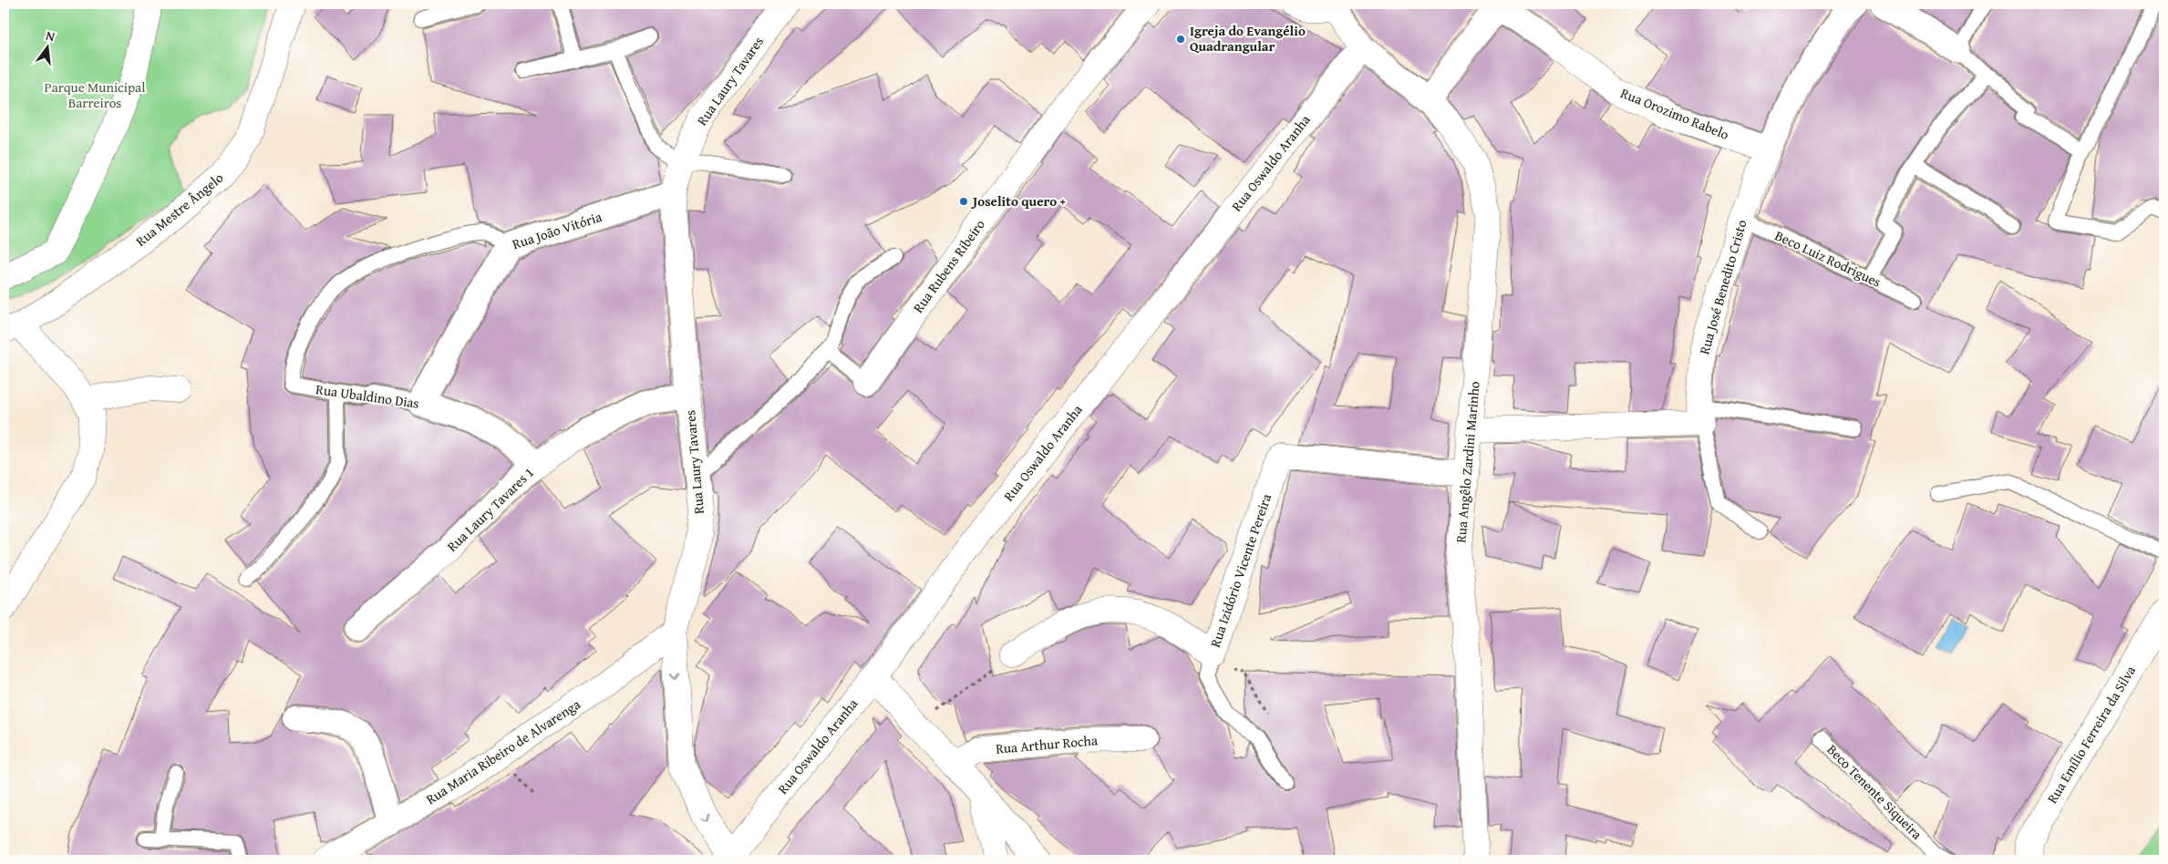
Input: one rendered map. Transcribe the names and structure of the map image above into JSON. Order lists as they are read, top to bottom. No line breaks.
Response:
{"streets":{"street":["Rua Laury Tavares","Rua Orozimo Rabelo","Rua Oswaldo Aranha","Rua Mestre Ângelo","Rua João Vitória","Rua Rubens Ribeiro","Rua José Benedito Cristo","Rua Ubaldino Dias","Rua Angêlo Zardini Marinho","Rua Laury Tavares 1","Rua Izidório Vicente Pereira","Rua Emílio Ferreira da Silva","Rua Arthur Rocha","Rua Maria Ribeiro de Alvarenga"],"lane":["Beco Luiz Rodrigues","Beco Tenente Siqueira"]},"crossings":[["Rua Laury Tavares","Rua Oswaldo Aranha"],["Rua Laury Tavares","Rua João Vitória"],["Rua Laury Tavares","Rua Laury Tavares 1"],["Rua Laury Tavares","Rua Maria Ribeiro de Alvarenga"],["Rua Orozimo Rabelo","Rua José Benedito Cristo"],["Rua Orozimo Rabelo","Rua Angêlo Zardini Marinho"],["Rua Oswaldo Aranha","Rua Angêlo Zardini Marinho"],["Rua João Vitória","Rua Ubaldino Dias"],["Beco Luiz Rodrigues","Rua José Benedito Cristo"],["Rua Ubaldino Dias","Rua Laury Tavares 1"],["Rua Angêlo Zardini Marinho","Rua Izidório Vicente Pereira"]],"parks":["Parque Municipal Barreiros"],"places":["Igreja do Evangélio Quadrangular","Joselito quero +"],"north":"top"}
